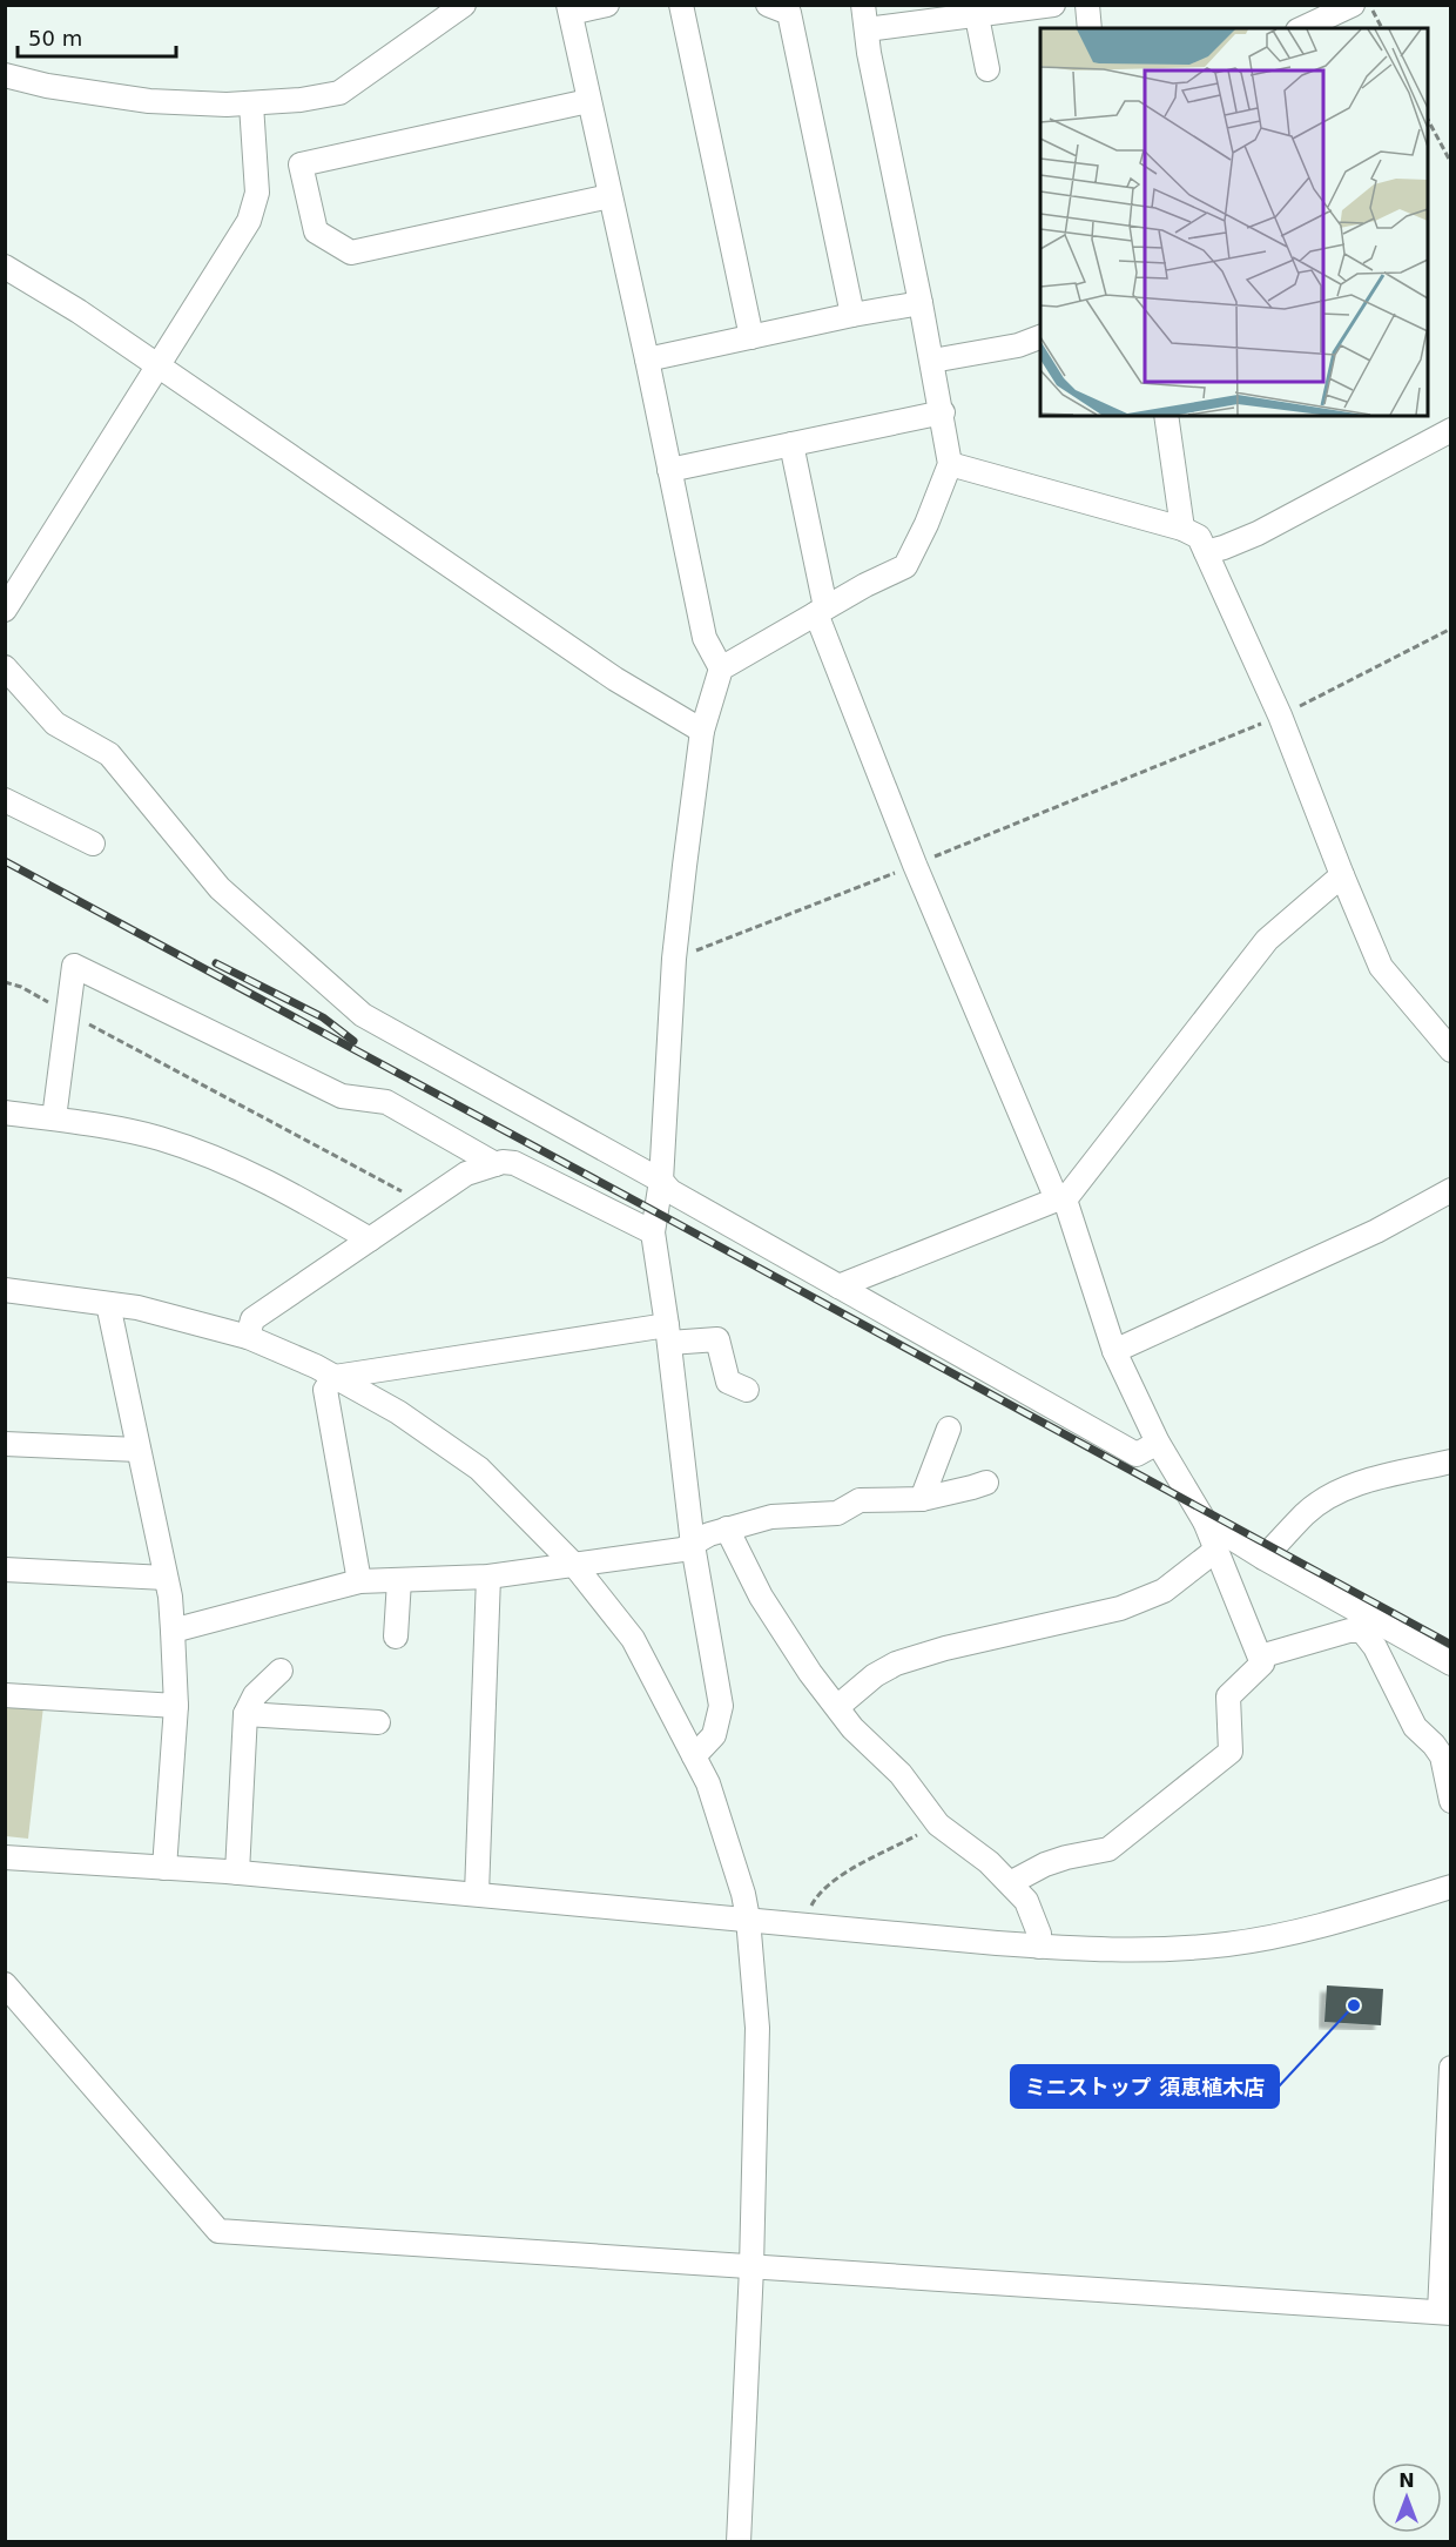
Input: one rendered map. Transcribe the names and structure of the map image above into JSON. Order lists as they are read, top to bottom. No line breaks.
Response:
{"places":["ミニストップ 須恵植木店"],"scale_bar":"50 m","north":"top"}
